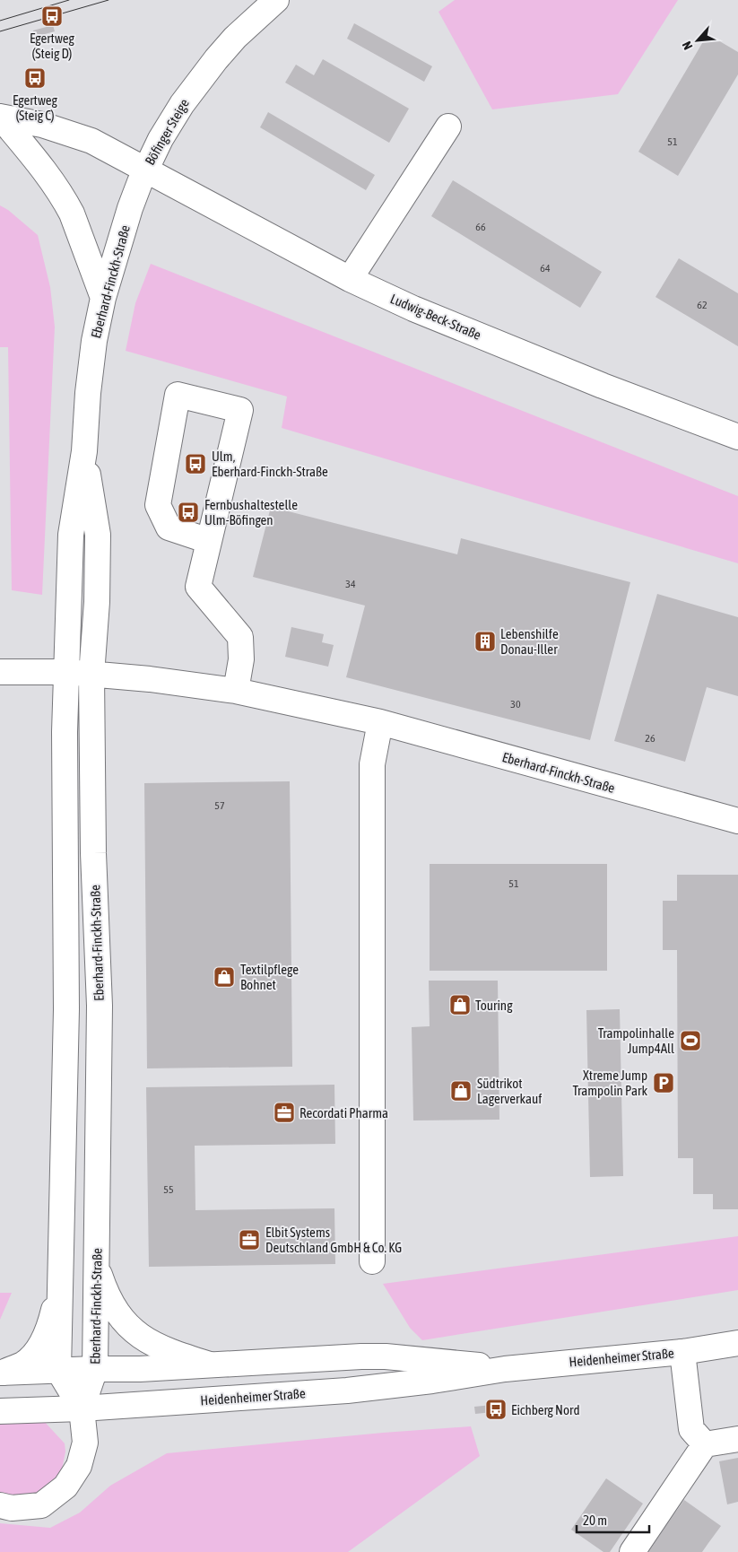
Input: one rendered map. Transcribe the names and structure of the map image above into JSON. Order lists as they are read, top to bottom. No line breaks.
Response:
{"streets":{"street":["Böfinger Steige","Eberhard-Finckh-Straße","Ludwig-Beck-Straße","Heidenheimer Straße"]},"crossings":[["Böfinger Steige","Eberhard-Finckh-Straße"],["Böfinger Steige","Ludwig-Beck-Straße"],["Eberhard-Finckh-Straße","Ludwig-Beck-Straße"],["Eberhard-Finckh-Straße","Heidenheimer Straße"]],"places":{"bus stop":["Egertweg (Steig D)","Egertweg (Steig C)","Ulm, Eberhard-Finckh-Straße","Fernbushaltestelle Ulm-Böfingen","Eichberg Nord"],"building":["Lebenshilfe Donau-Iller"],"shop":["Textilpflege Bohnet","Touring","Südtrikot Lagerverkauf"],"sports":["Trampolinhalle Jump4All"],"parking":["Xtreme Jump Trampolin Park"],"office":["Recordati Pharma","Elbit Systems Deutschland GmbH & Co. KG"]},"house_numbers":["51","66","64","62","34","30","26","57","51","55"],"scale_bar":"20 m","north":"bottom left"}
